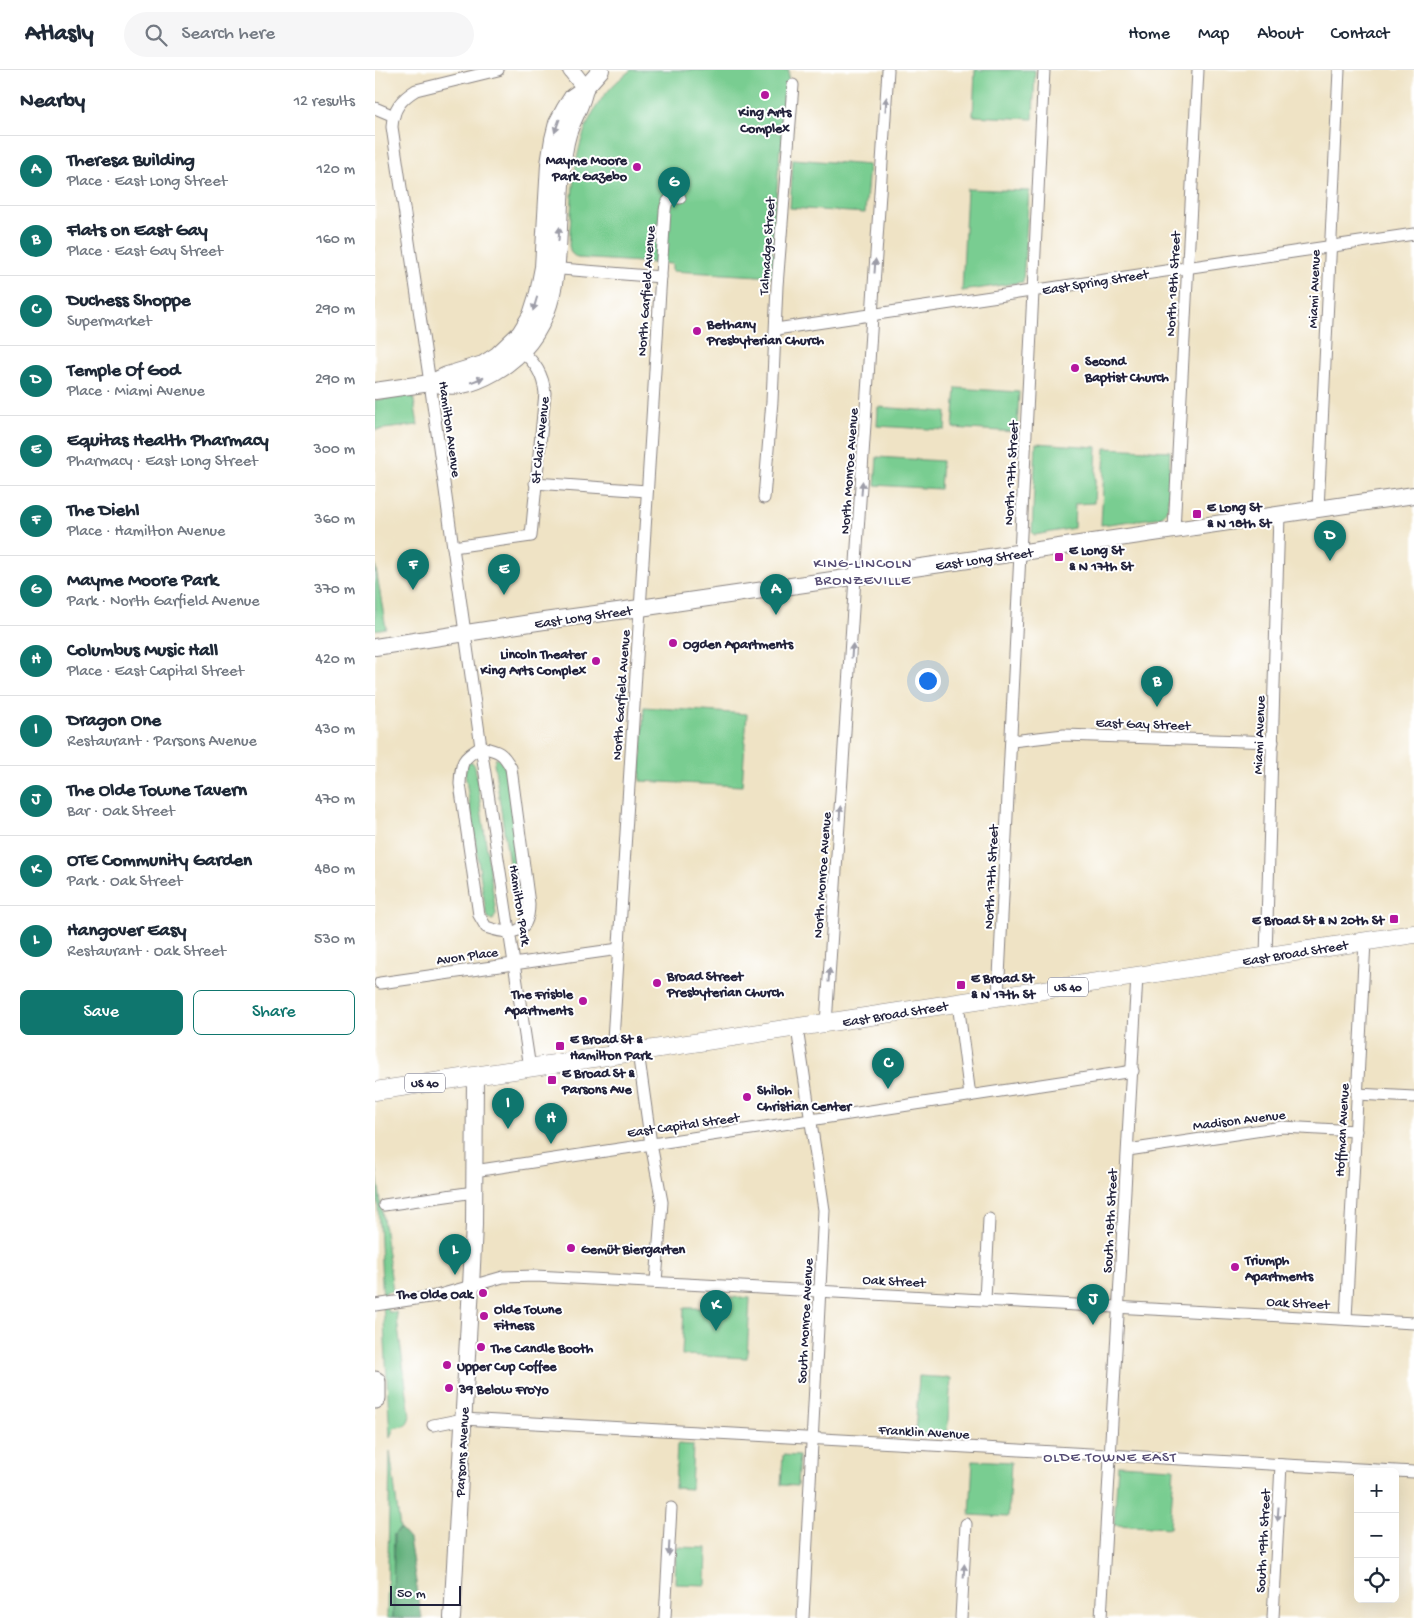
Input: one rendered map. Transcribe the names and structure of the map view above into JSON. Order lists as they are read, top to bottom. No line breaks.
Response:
{"streets":{"main road":["East Broad Street","US 40"],"street":["Talmadge Street","East Spring Street","North 18th Street","Miami Avenue","North Garfield Avenue","Hamilton Avenue","St Clair Avenue","North Monroe Avenue","North 17th Street","East Long Street","East Gay Street","Hamilton Park","Avon Place","Madison Avenue","East Capital Street","Hoffman Avenue","South 18th Street","Oak Street","South Monroe Avenue","Franklin Avenue","Parsons Avenue","South 19th Street"]},"crossings":[["Talmadge Street","East Spring Street"],["East Spring Street","North 18th Street"],["East Spring Street","Miami Avenue"],["East Spring Street","North Monroe Avenue"],["East Spring Street","North 17th Street"],["North 18th Street","East Long Street"],["Miami Avenue","East Long Street"],["Miami Avenue","East Gay Street"],["Miami Avenue","East Broad Street"],["North Garfield Avenue","East Long Street"],["North Garfield Avenue","East Broad Street"],["North Garfield Avenue","Avon Place"],["Hamilton Avenue","St Clair Avenue"],["Hamilton Avenue","East Long Street"],["Hamilton Avenue","Hamilton Park"],["North Monroe Avenue","East Long Street"],["North Monroe Avenue","East Broad Street"],["North 17th Street","East Long Street"],["North 17th Street","East Gay Street"],["North 17th Street","East Broad Street"],["Hamilton Park","East Broad Street"],["Hamilton Park","Avon Place"],["East Broad Street","Hoffman Avenue"],["East Broad Street","South 18th Street"],["East Broad Street","South Monroe Avenue"],["East Broad Street","Parsons Avenue"],["Madison Avenue","Hoffman Avenue"],["Madison Avenue","South 18th Street"],["East Capital Street","South 18th Street"],["East Capital Street","South Monroe Avenue"],["East Capital Street","Parsons Avenue"],["Hoffman Avenue","Oak Street"],["South 18th Street","Oak Street"],["South 18th Street","Franklin Avenue"],["Oak Street","South Monroe Avenue"],["Oak Street","Parsons Avenue"],["South Monroe Avenue","Franklin Avenue"],["Franklin Avenue","Parsons Avenue"],["Franklin Avenue","South 19th Street"]],"one_way":["North Monroe Avenue","South 19th Street"],"districts":["KING-LINCOLN BRONZEVILLE","OLDE TOWNE EAST"],"places":{"other":["King Arts Complex","Mayme Moore Park Gazebo","Bethany Presbyterian Church","Second Baptist Church","Ogden Apartments","Lincoln Theater King Arts Complex","Broad Street Presbyterian Church","The Frisble Apartments","Shiloh Christian Center","Gemüt Biergarten","Triumph Apartments","The Olde Oak","Olde Towne Fitness","The Candle Booth","Upper Cup Coffee","39 Below FroYo"],"transit":["E Long St & N 18th St","E Long St & N 17th St","E Broad St & N 20th St","E Broad St & N 17th St","E Broad St & Hamilton Park","E Broad St & Parsons Ave"]},"scale_bar":"50 m","page":{"header":"Atlasly","search":"Search here","nav":["Home","Map","About","Contact"],"heading":["Nearby","12 results"],"list":[{"mark":"A","name":"Theresa Building","note":"Place · East Long Street","value":"120 m"},{"mark":"B","name":"Flats on East Gay","note":"Place · East Gay Street","value":"160 m"},{"mark":"C","name":"Duchess Shoppe","note":"Supermarket","value":"290 m"},{"mark":"D","name":"Temple Of God","note":"Place · Miami Avenue","value":"290 m"},{"mark":"E","name":"Equitas Health Pharmacy","note":"Pharmacy · East Long Street","value":"300 m"},{"mark":"F","name":"The Diehl","note":"Place · Hamilton Avenue","value":"360 m"},{"mark":"G","name":"Mayme Moore Park","note":"Park · North Garfield Avenue","value":"370 m"},{"mark":"H","name":"Columbus Music Hall","note":"Place · East Capital Street","value":"420 m"},{"mark":"I","name":"Dragon One","note":"Restaurant · Parsons Avenue","value":"430 m"},{"mark":"J","name":"The Olde Towne Tavern","note":"Bar · Oak Street","value":"470 m"},{"mark":"K","name":"OTE Community Garden","note":"Park · Oak Street","value":"480 m"},{"mark":"L","name":"Hangover Easy","note":"Restaurant · Oak Street","value":"530 m"}],"pins":["G","D","F","E","A","B","C","I","H","L","J","K"],"buttons":["Save","Share"],"map_buttons":["+","−"],"scale":"50 m"}}
